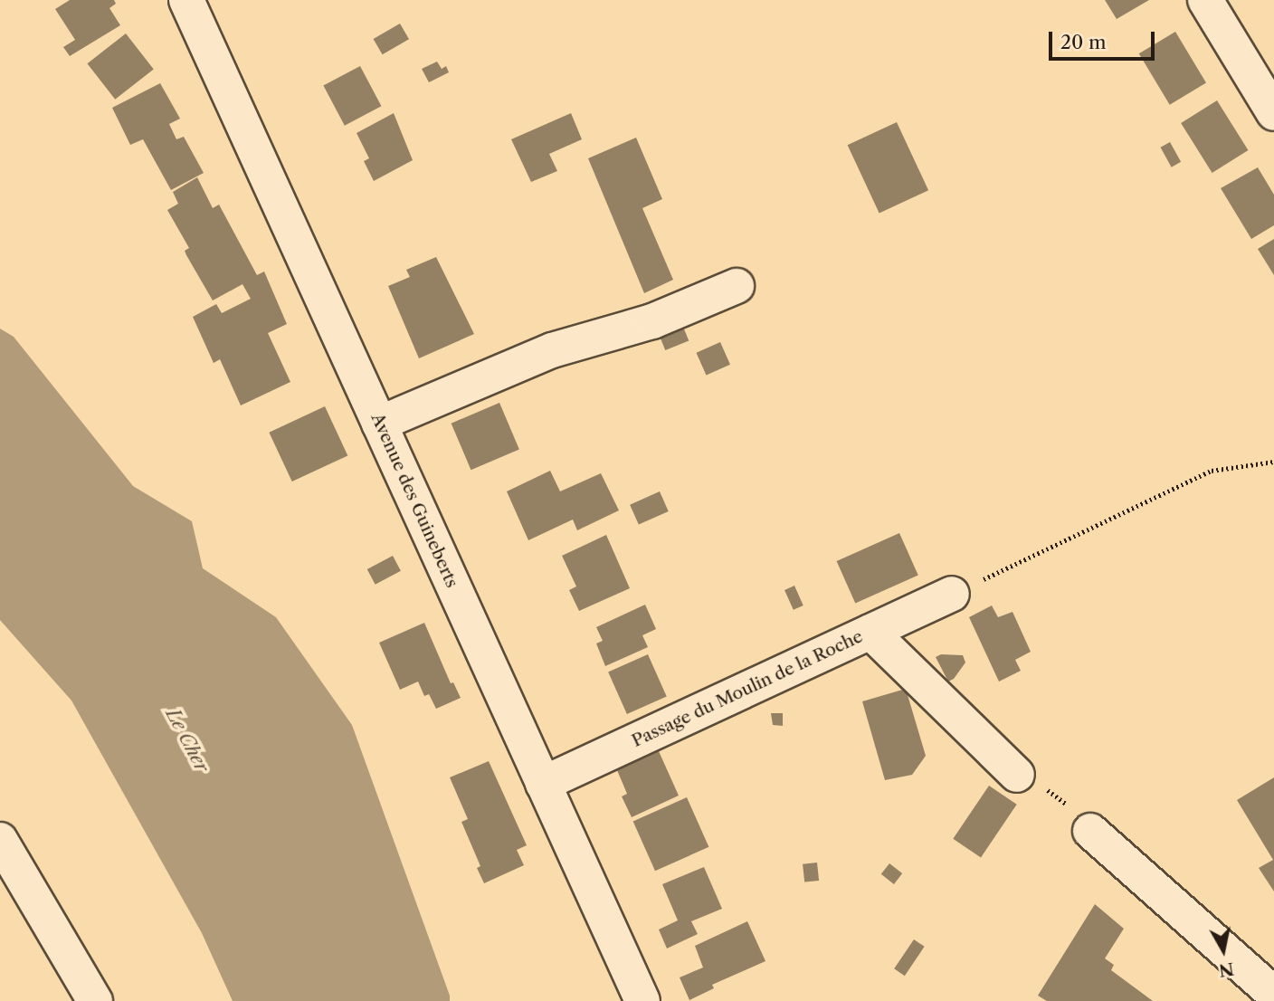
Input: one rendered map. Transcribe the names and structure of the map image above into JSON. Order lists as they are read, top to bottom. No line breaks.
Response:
{"streets":{"street":["Avenue des Guineberts","Passage du Moulin de la Roche"]},"crossings":[["Avenue des Guineberts","Passage du Moulin de la Roche"]],"water":["Le Cher"],"scale_bar":"20 m","north":"bottom"}
